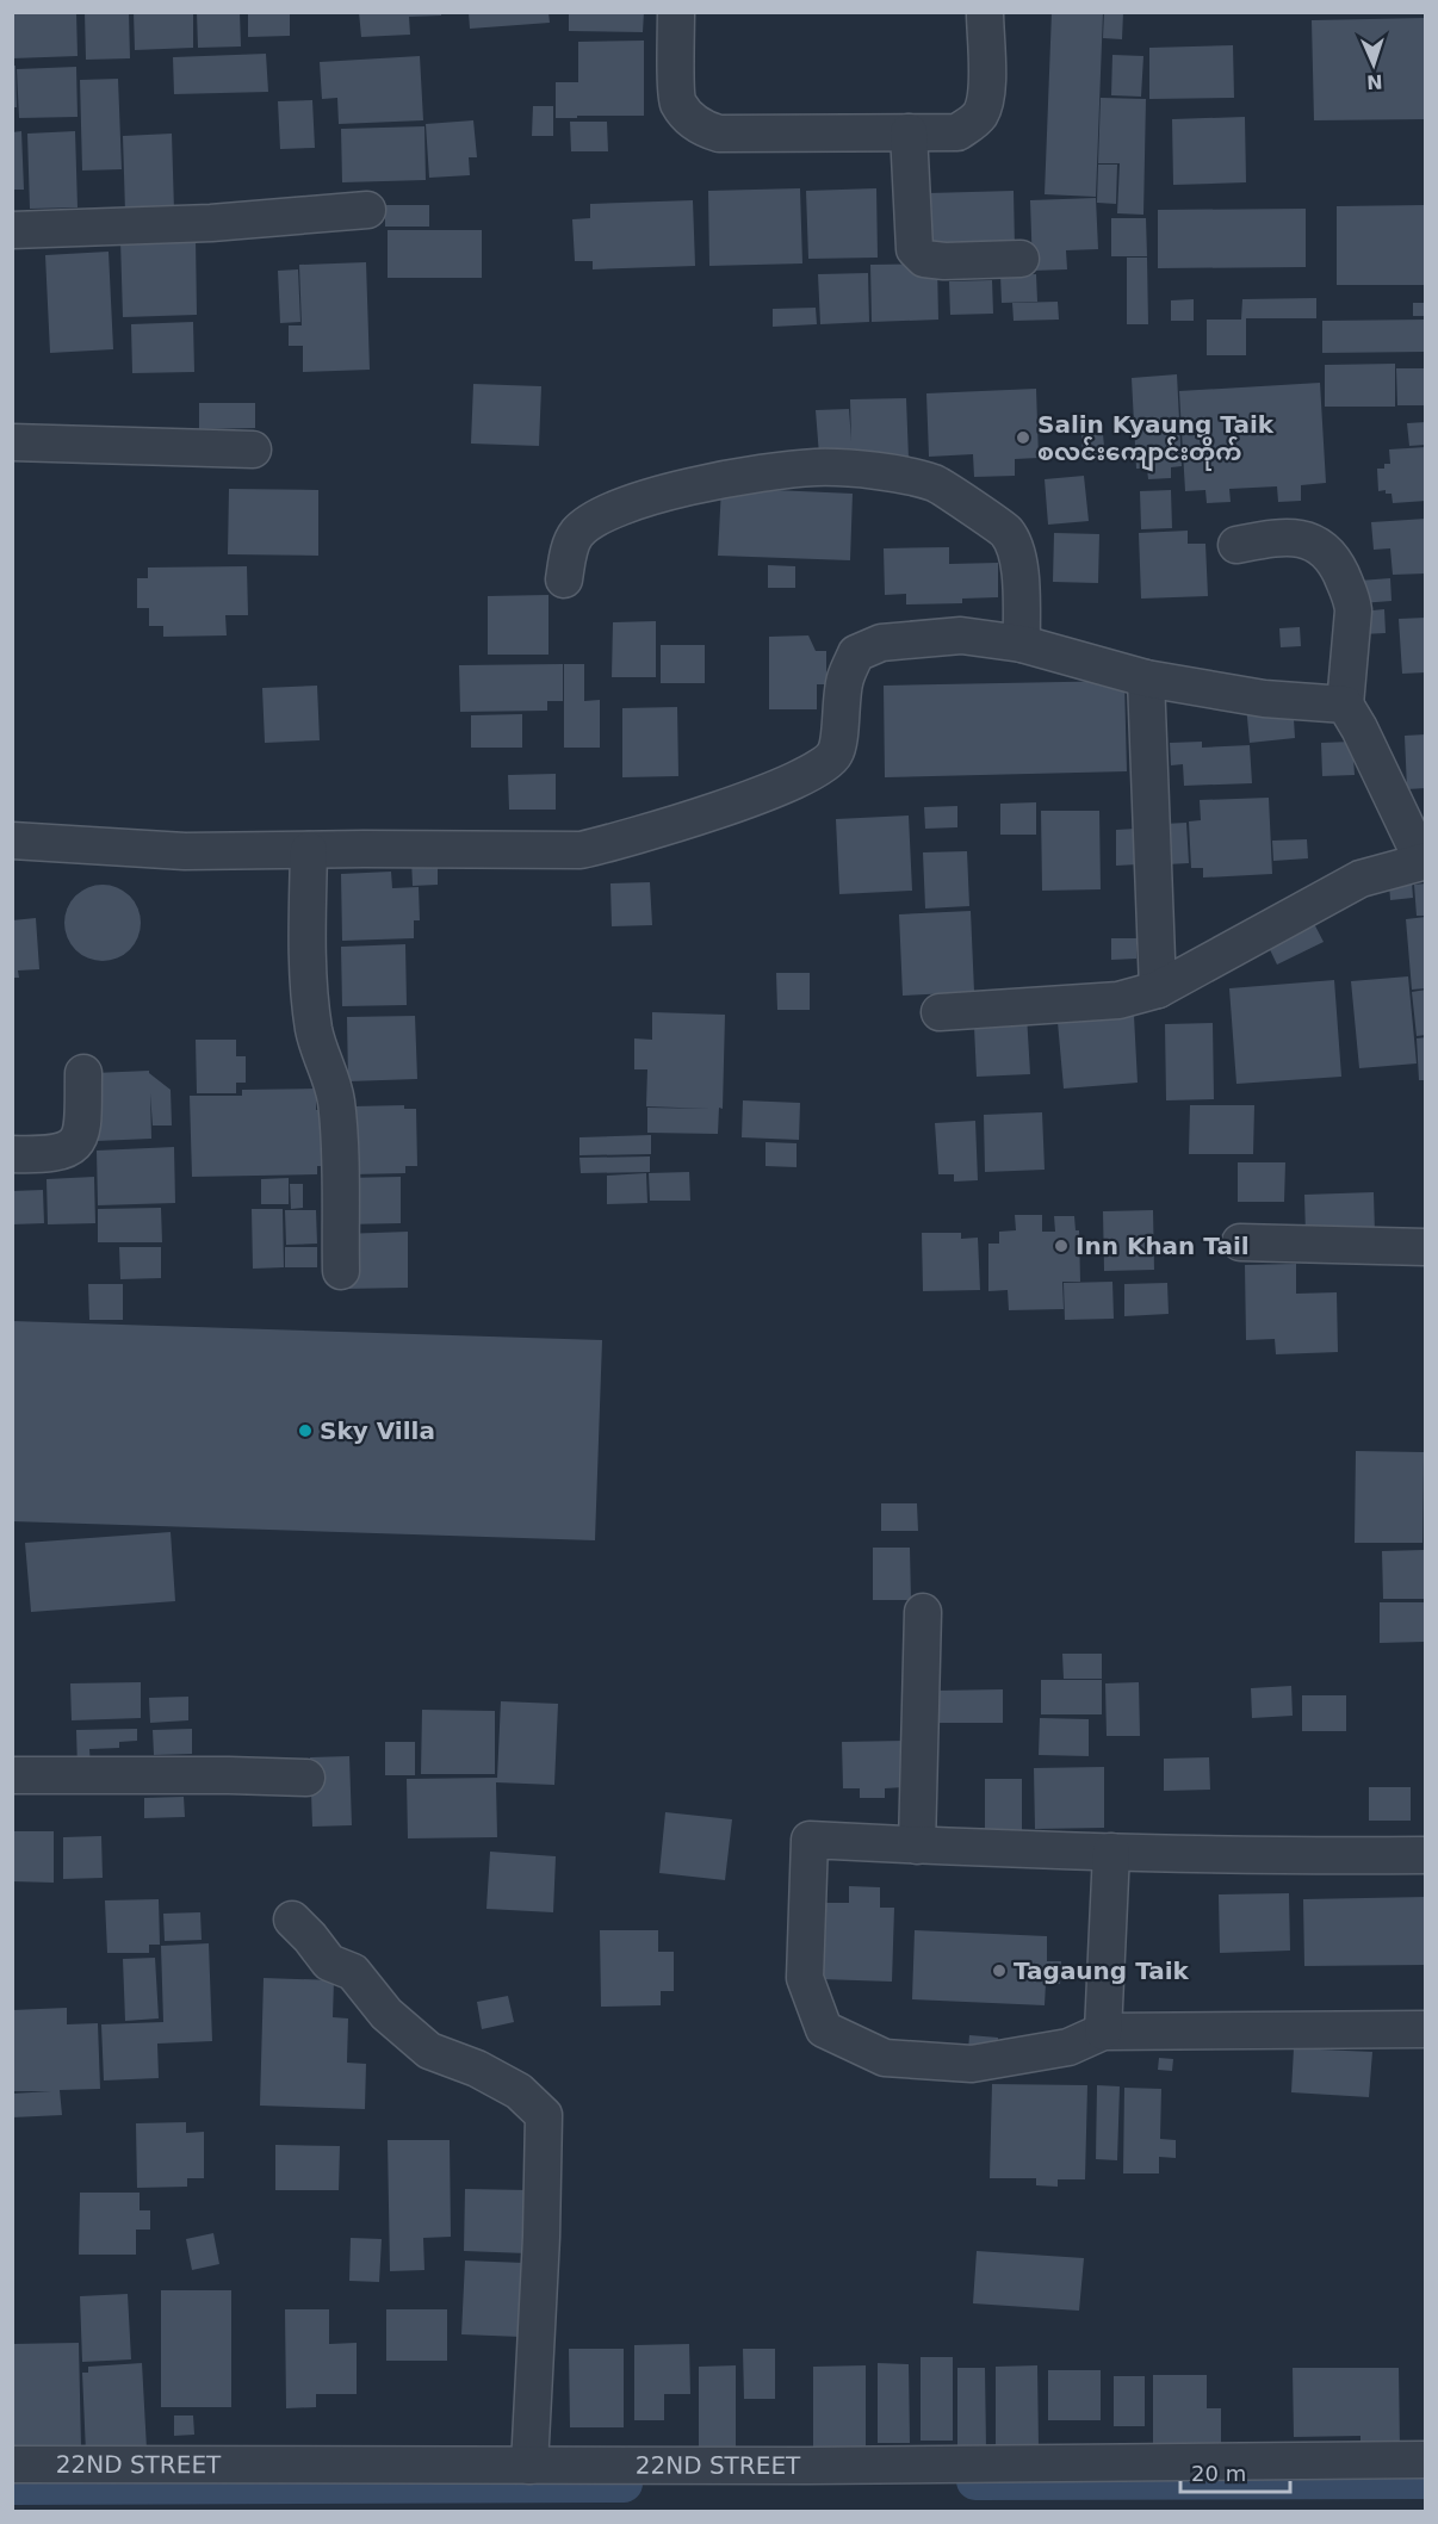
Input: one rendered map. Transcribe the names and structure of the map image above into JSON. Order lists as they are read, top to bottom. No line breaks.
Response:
{"streets":{"street":["22ND STREET"]},"places":["Salin Kyaung Taik စလင်းကျောင်းတိုက်","Inn Khan Tail","Sky Villa","Tagaung Taik"],"scale_bar":"20 m","north":"bottom"}
